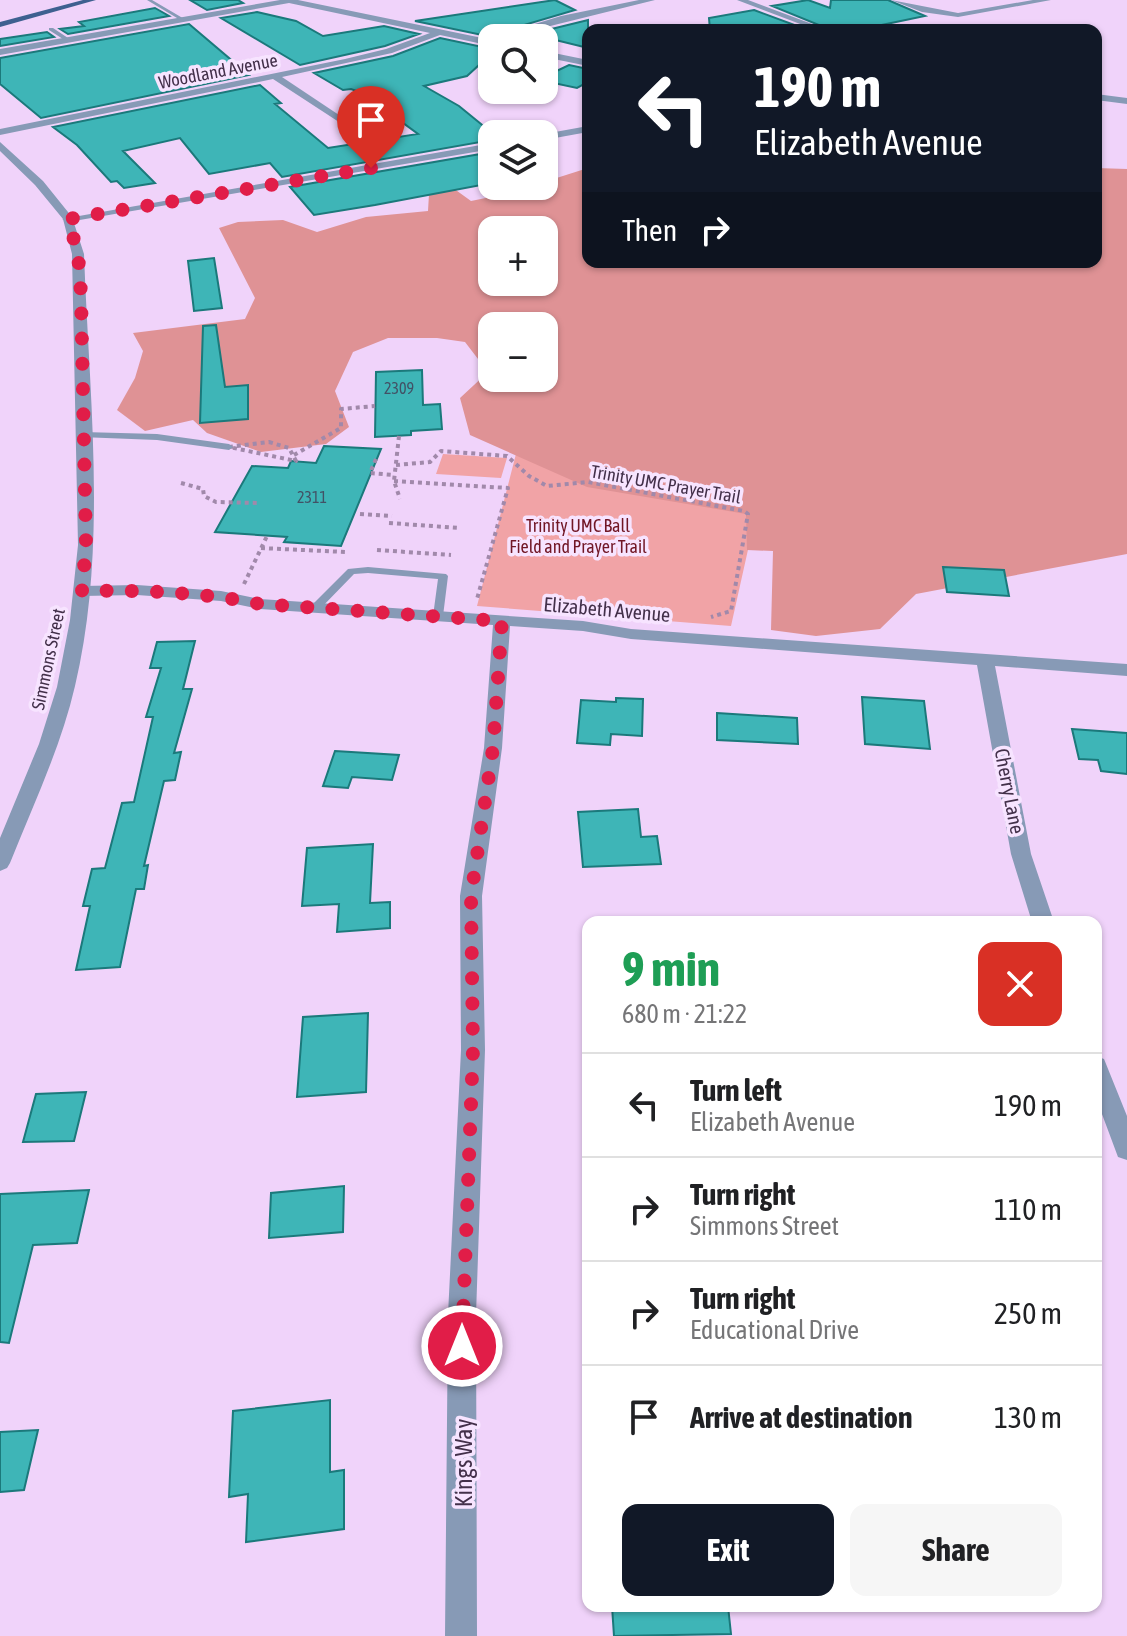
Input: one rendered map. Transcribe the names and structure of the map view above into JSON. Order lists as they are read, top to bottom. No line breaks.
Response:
{"streets":{"street":["Woodland Avenue","Elizabeth Avenue","Simmons Street","Cherry Lane","Kings Way"],"path":["Trinity UMC Prayer Trail"]},"crossings":[["Elizabeth Avenue","Simmons Street"],["Elizabeth Avenue","Cherry Lane"],["Elizabeth Avenue","Kings Way"]],"parks":["Trinity UMC Ball Field and Prayer Trail"],"house_numbers":["2309","2311"],"page":{"map_buttons":["+","−"],"turn":["190 m","Elizabeth Avenue"],"then":"Then","heading":["9 min","680 m · 21:22"],"list":[{"name":"Turn left","note":"Elizabeth Avenue","value":"190 m"},{"name":"Turn right","note":"Simmons Street","value":"110 m"},{"name":"Turn right","note":"Educational Drive","value":"250 m"},{"name":"Arrive at destination","value":"130 m"}],"buttons":["Exit","Share"]}}
